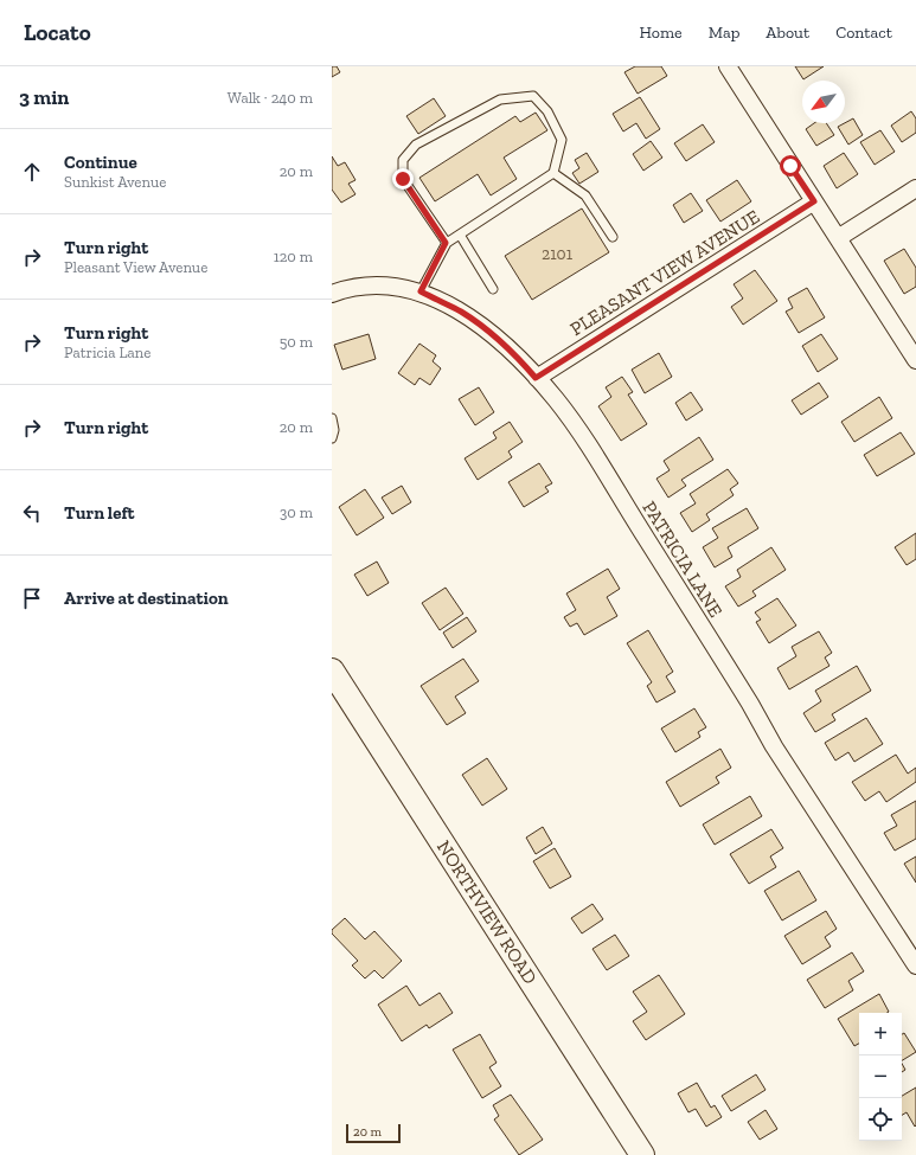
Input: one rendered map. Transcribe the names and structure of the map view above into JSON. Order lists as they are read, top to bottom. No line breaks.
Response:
{"streets":{"street":["PLEASANT VIEW AVENUE","PATRICIA LANE","NORTHVIEW ROAD"]},"crossings":[["PLEASANT VIEW AVENUE","PATRICIA LANE"]],"house_numbers":["2101"],"scale_bar":"20 m","north":"bottom left","page":{"header":"Locato","nav":["Home","Map","About","Contact"],"heading":["3 min","Walk · 240 m"],"list":[["Continue","Sunkist Avenue","20 m"],["Turn right","Pleasant View Avenue","120 m"],["Turn right","Patricia Lane","50 m"],["Turn right","20 m"],["Turn left","30 m"],"Arrive at destination"],"map_buttons":["+","−"],"scale":"20 m"}}
